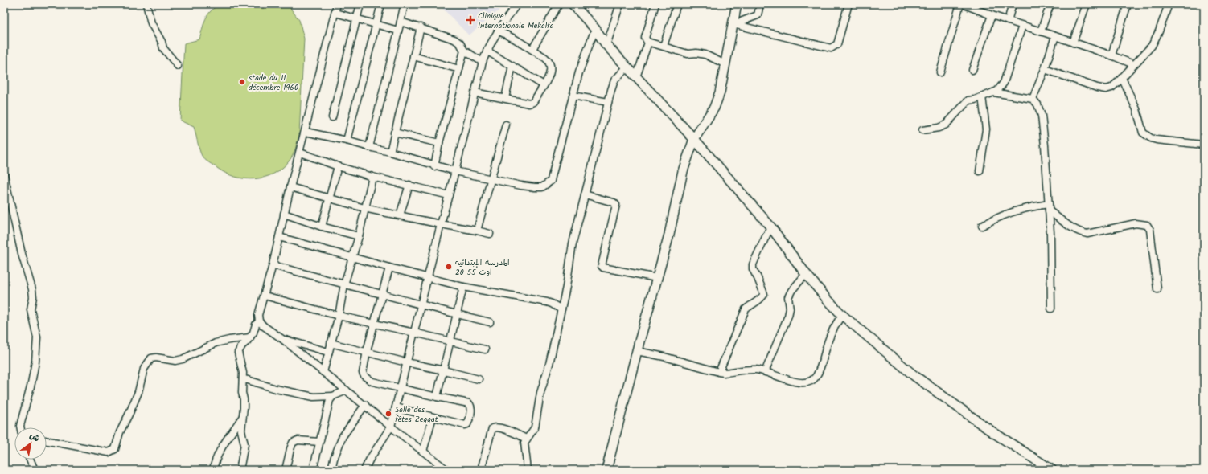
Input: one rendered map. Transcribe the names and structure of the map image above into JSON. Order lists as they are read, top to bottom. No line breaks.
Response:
{"places":{"health":["Clinique Internationale Mekalfa"],"other":["stade du 11 décembre 1960","المدرسة الإبتدائية 20 اوت 55","Salle des fêtes Zeggat"]},"north":"top right"}
